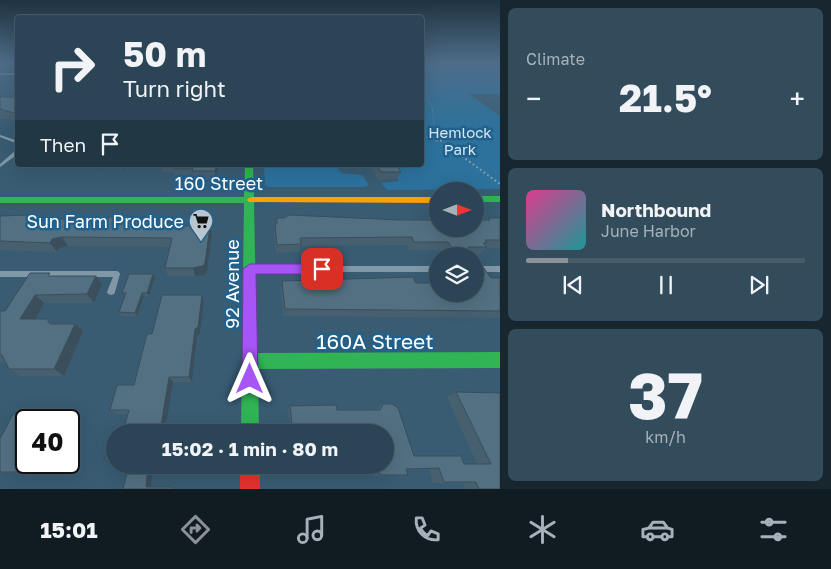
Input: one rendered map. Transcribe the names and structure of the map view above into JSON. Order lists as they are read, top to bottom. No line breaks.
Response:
{"streets":{"main road":["160 Street","92 Avenue","160A Street"]},"crossings":[["160 Street","92 Avenue"],["92 Avenue","160A Street"]],"parks":["Hemlock Park"],"places":{"supermarket":["Sun Farm Produce"]},"north":"right","page":{"tile":["Climate",["37","km/h"]],"turn":["50 m","Turn right"],"heat":["−","21.5°","+"],"then":"Then","song":["Northbound","June Harbor"],"limit":"40","trip":"15:02 · 1 min · 80 m","tabs":"15:01"}}
